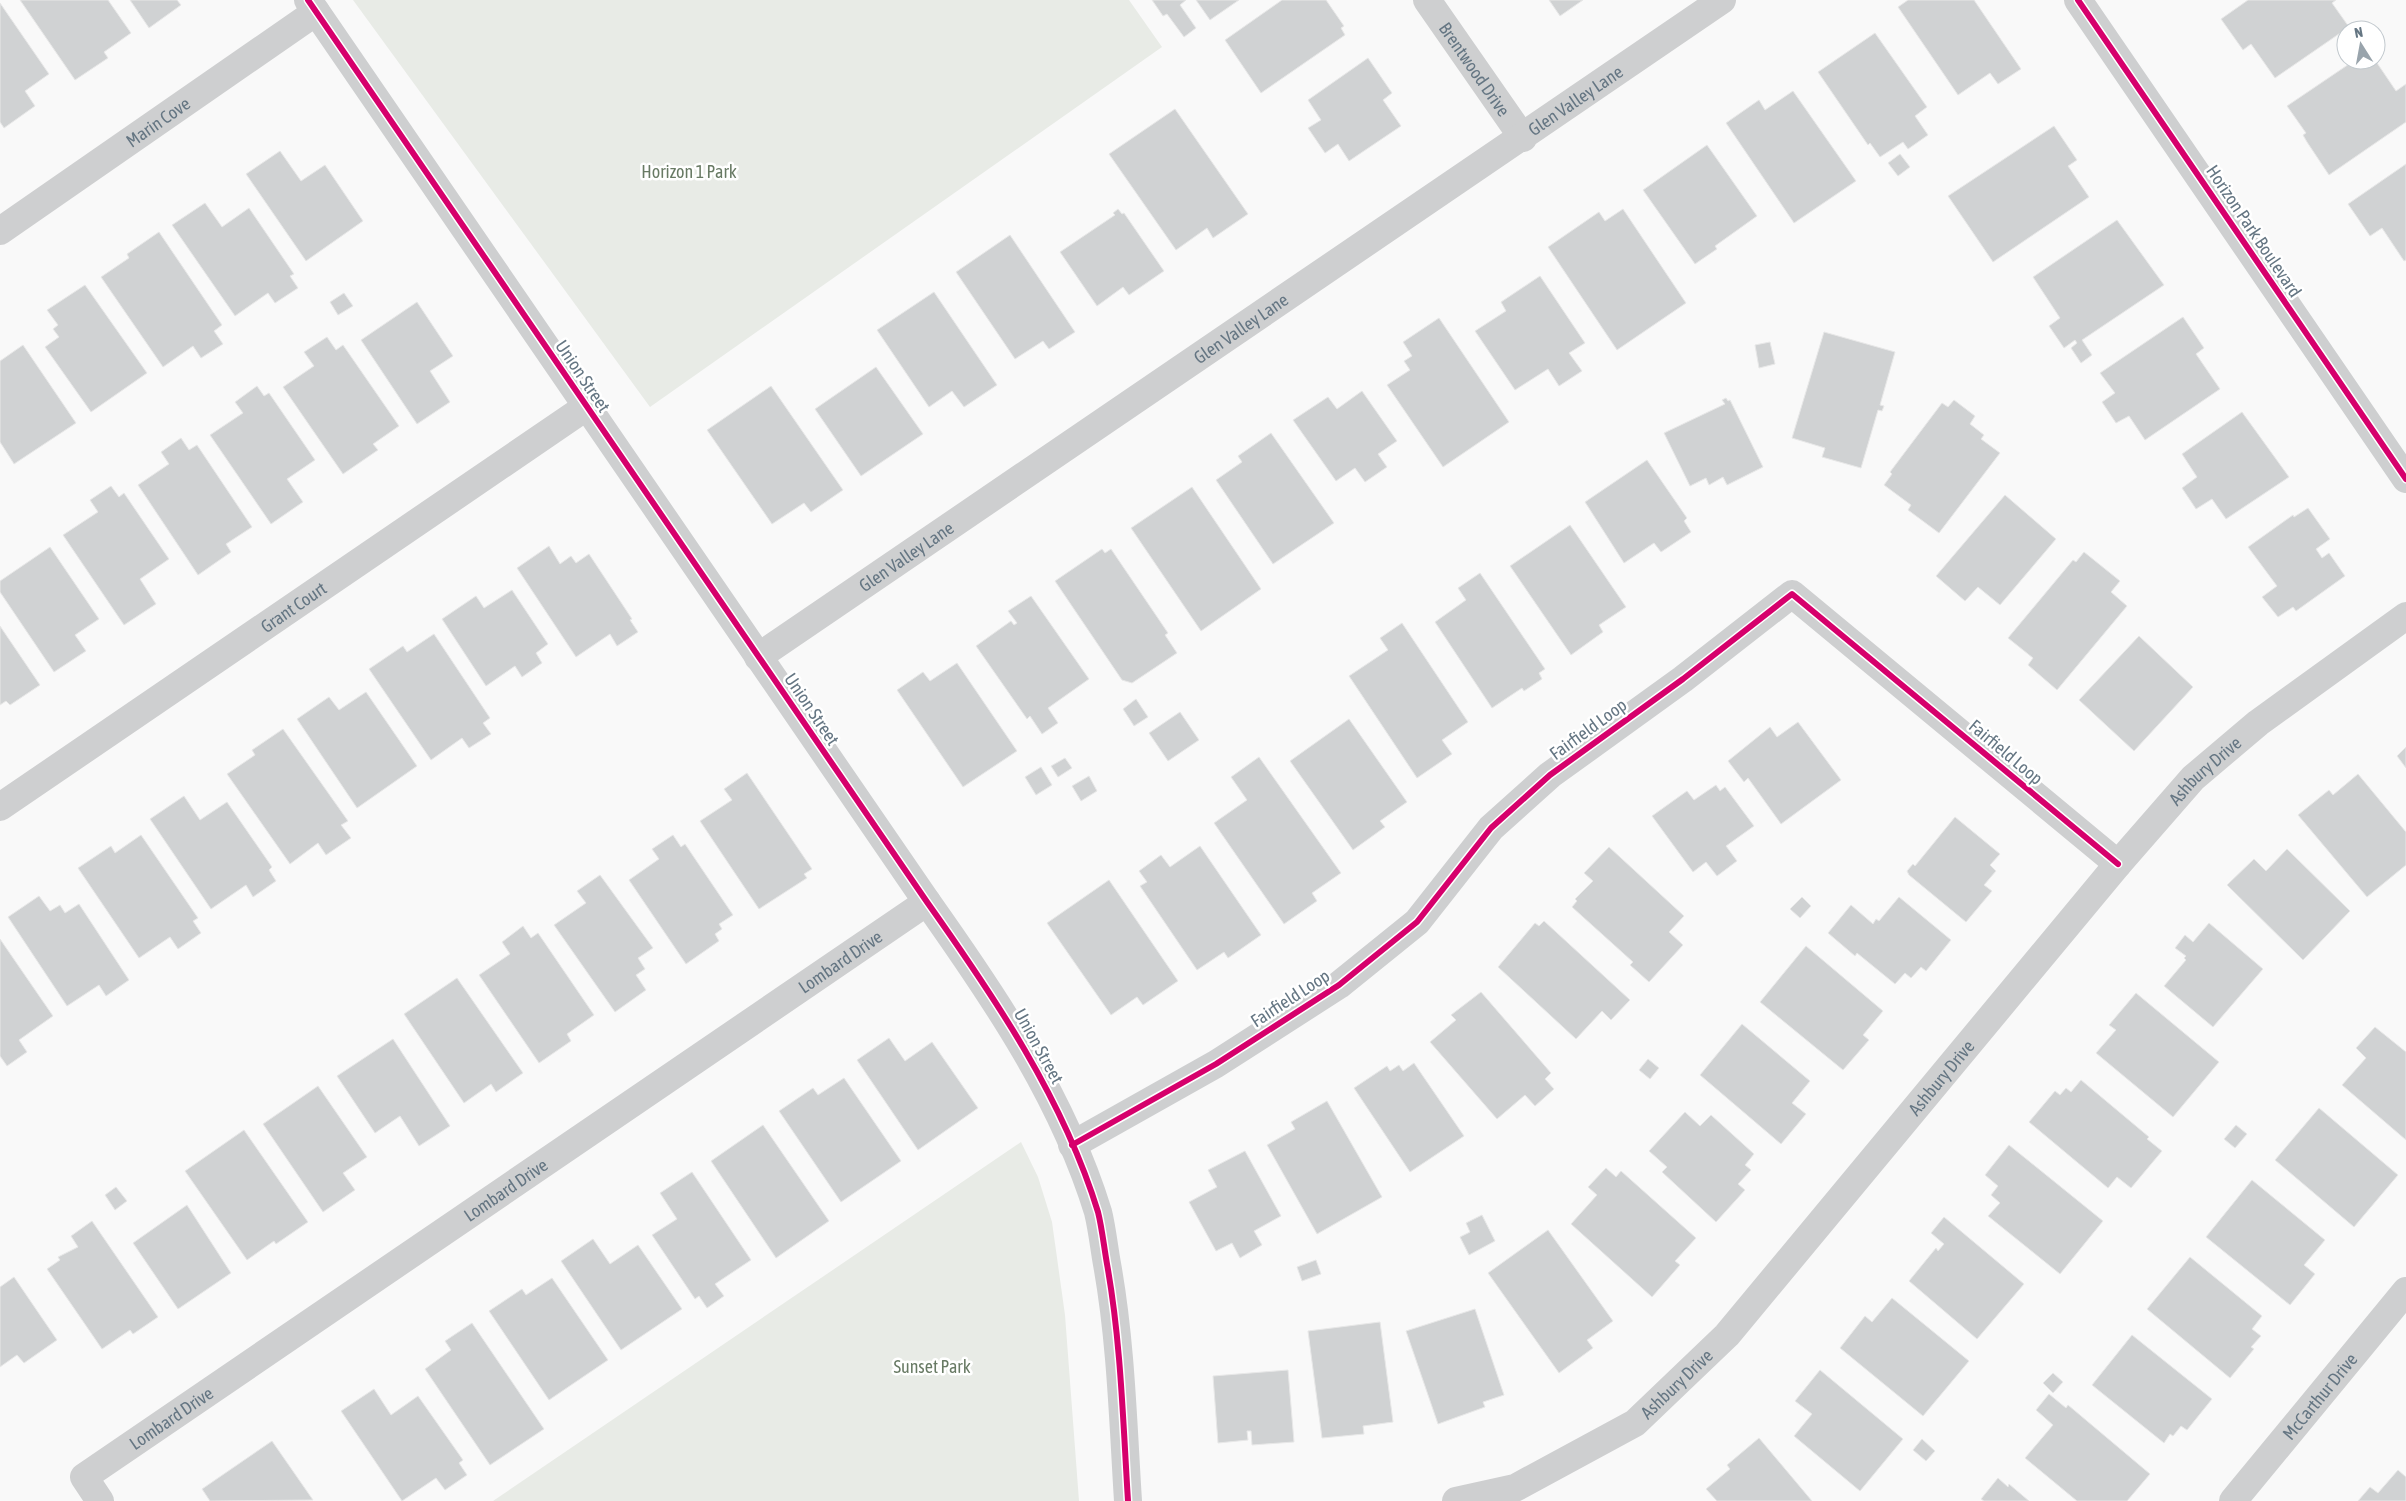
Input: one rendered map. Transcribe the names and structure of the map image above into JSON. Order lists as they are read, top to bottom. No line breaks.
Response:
{"streets":{"street":["Brentwood Drive","Glen Valley Lane","Marin Cove","Horizon Park Boulevard","Union Street","Grant Court","Fairfield Loop","Ashbury Drive","Lombard Drive","McCarthur Drive"]},"crossings":[["Brentwood Drive","Glen Valley Lane"],["Glen Valley Lane","Union Street"],["Marin Cove","Union Street"],["Union Street","Grant Court"],["Union Street","Fairfield Loop"],["Union Street","Lombard Drive"],["Fairfield Loop","Ashbury Drive"]],"parks":["Horizon 1 Park","Sunset Park"],"north":"top"}
